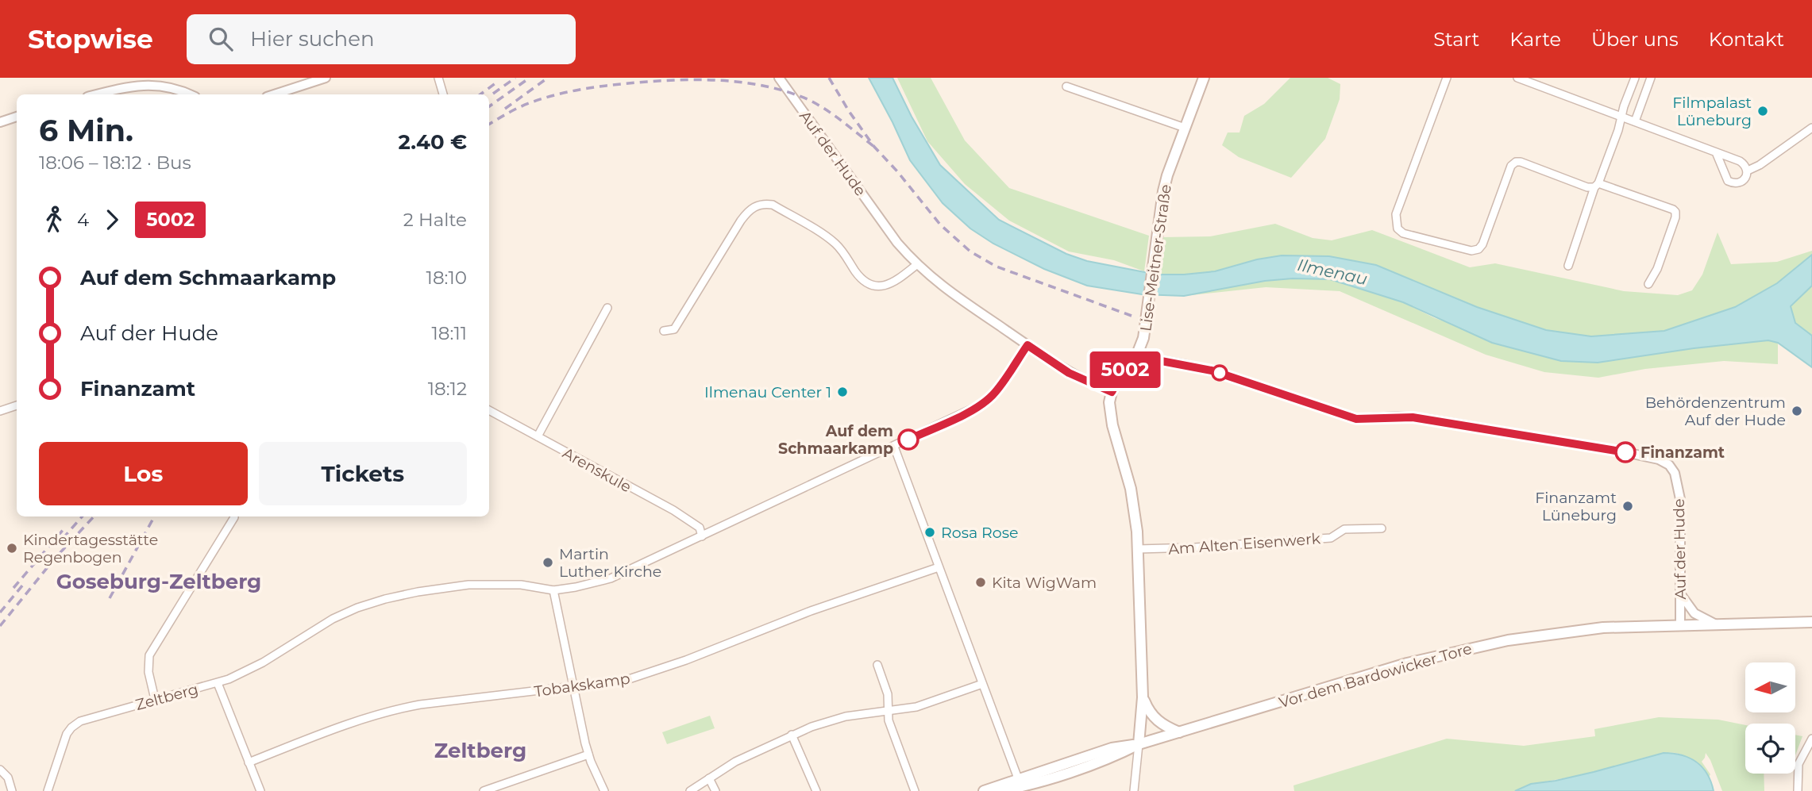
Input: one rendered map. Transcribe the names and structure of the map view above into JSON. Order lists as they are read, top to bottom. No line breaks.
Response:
{"streets":{"main road":["Lise-Meitner-Straße","Vor dem Bardowicker Tore"],"street":["Auf der Hude","Arenskule","Am Alten Eisenwerk","Tobakskamp","Zeltberg"]},"crossings":[["Auf der Hude","Lise-Meitner-Straße"],["Auf der Hude","Vor dem Bardowicker Tore"],["Tobakskamp","Zeltberg"]],"districts":["Goseburg-Zeltberg","Zeltberg"],"water":["Ilmenau"],"places":["Filmpalast Lüneburg","Ilmenau Center 1","Behördenzentrum Auf der Hude","Auf dem Schmaarkamp","Finanzamt","Finanzamt Lüneburg","Rosa Rose","Kindertagesstätte Regenbogen","Martin Luther Kirche","Kita WigWam"],"lines":["bus line 5002"],"north":"left","page":{"header":"Stopwise","search":"Hier suchen","nav":["Start","Karte","Über uns","Kontakt"],"on_map":"5002","heading":["6 Min.","18:06 – 18:12 · Bus","2.40 €"],"legs":["4","5002","2 Halte"],"list":[{"name":"Auf dem Schmaarkamp","value":"18:10"},{"name":"Auf der Hude","value":"18:11"},{"name":"Finanzamt","value":"18:12"}],"buttons":["Los","Tickets"]}}
